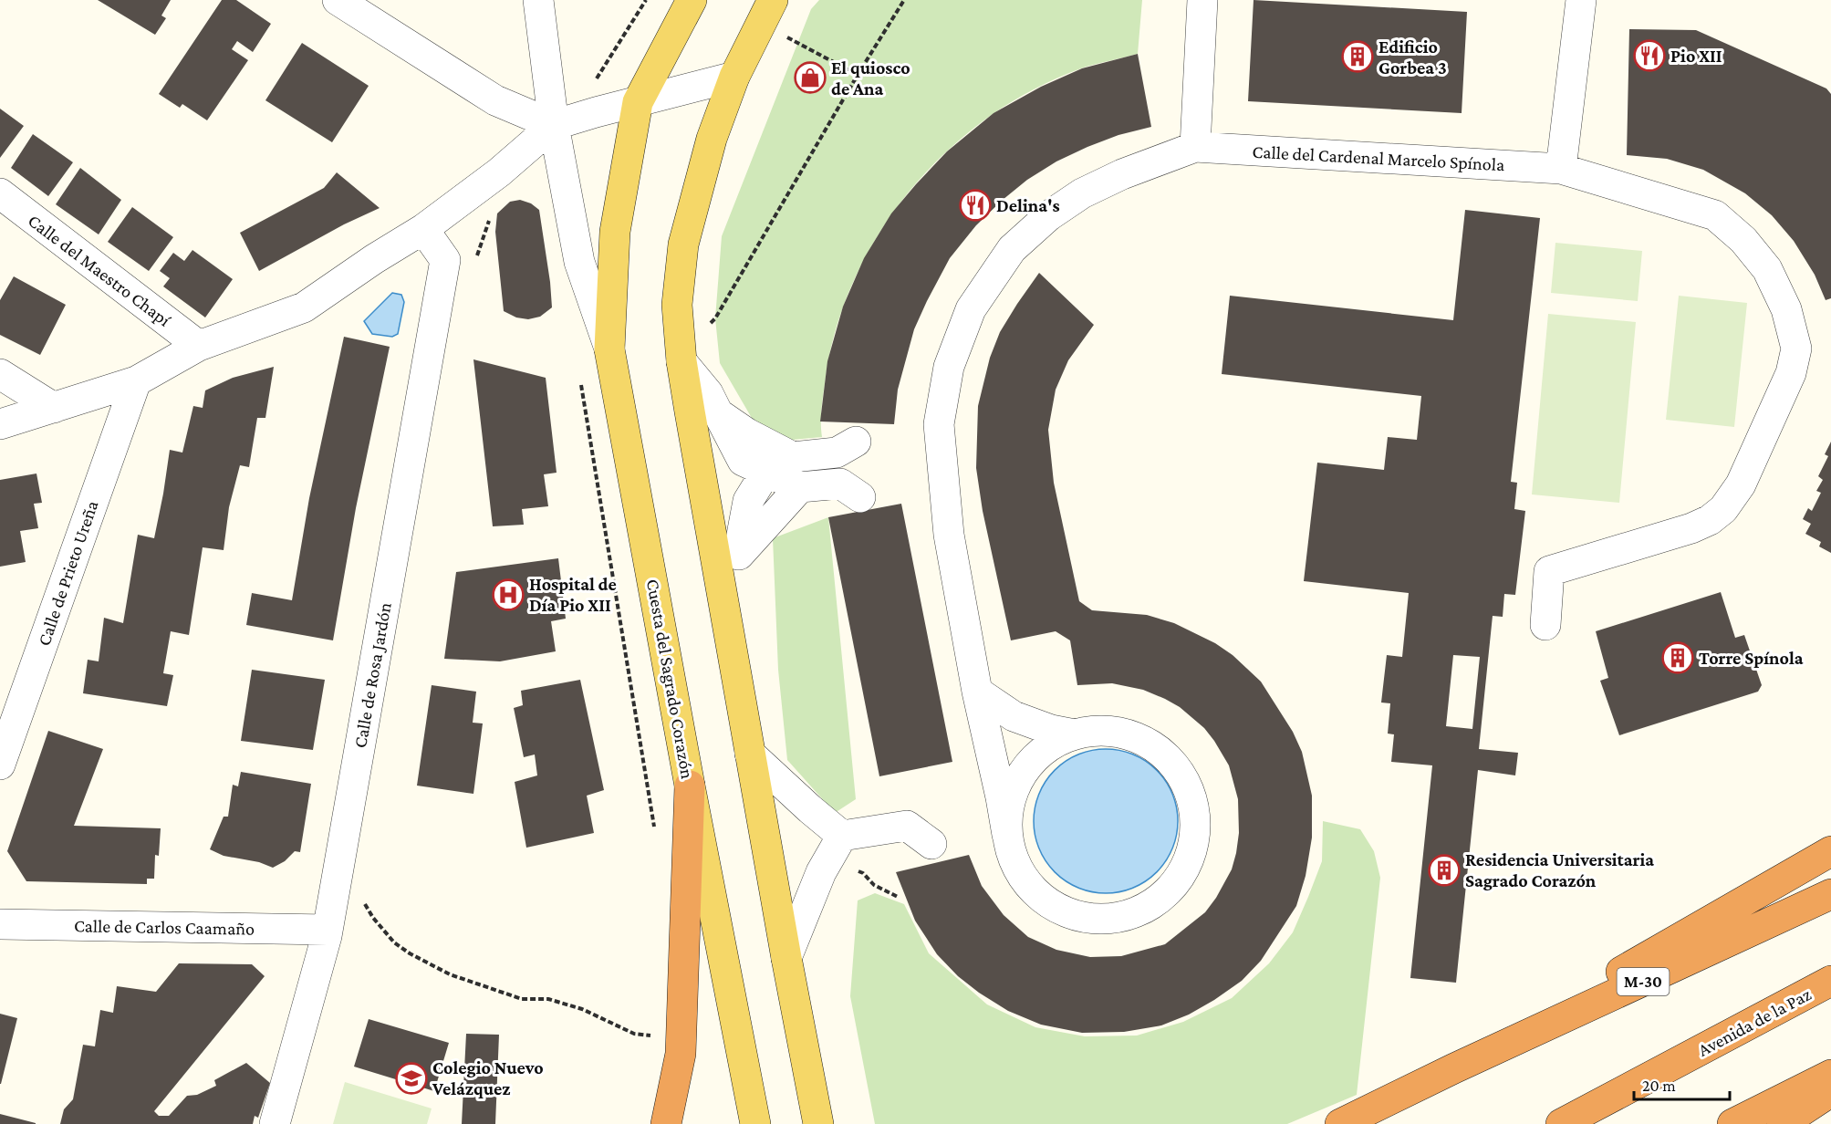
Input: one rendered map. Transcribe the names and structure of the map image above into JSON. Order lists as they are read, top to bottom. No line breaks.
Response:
{"streets":{"highway":["M-30","Avenida de la Paz"],"main road":["Cuesta del Sagrado Corazón"],"street":["Calle del Cardenal Marcelo Spínola","Calle del Maestro Chapí","Calle de Prieto Ureña","Calle de Rosa Jardón","Calle de Carlos Caamaño"]},"crossings":[["Calle de Rosa Jardón","Calle de Carlos Caamaño"]],"places":{"restaurant":["Pio XII","Delina's"],"building":["Edificio Gorbea 3","Torre Spínola","Residencia Universitaria Sagrado Corazón"],"shop":["El quiosco de Ana"],"hospital":["Hospital de Día Pio XII"],"school or university":["Colegio Nuevo Velázquez"]},"scale_bar":"20 m"}
